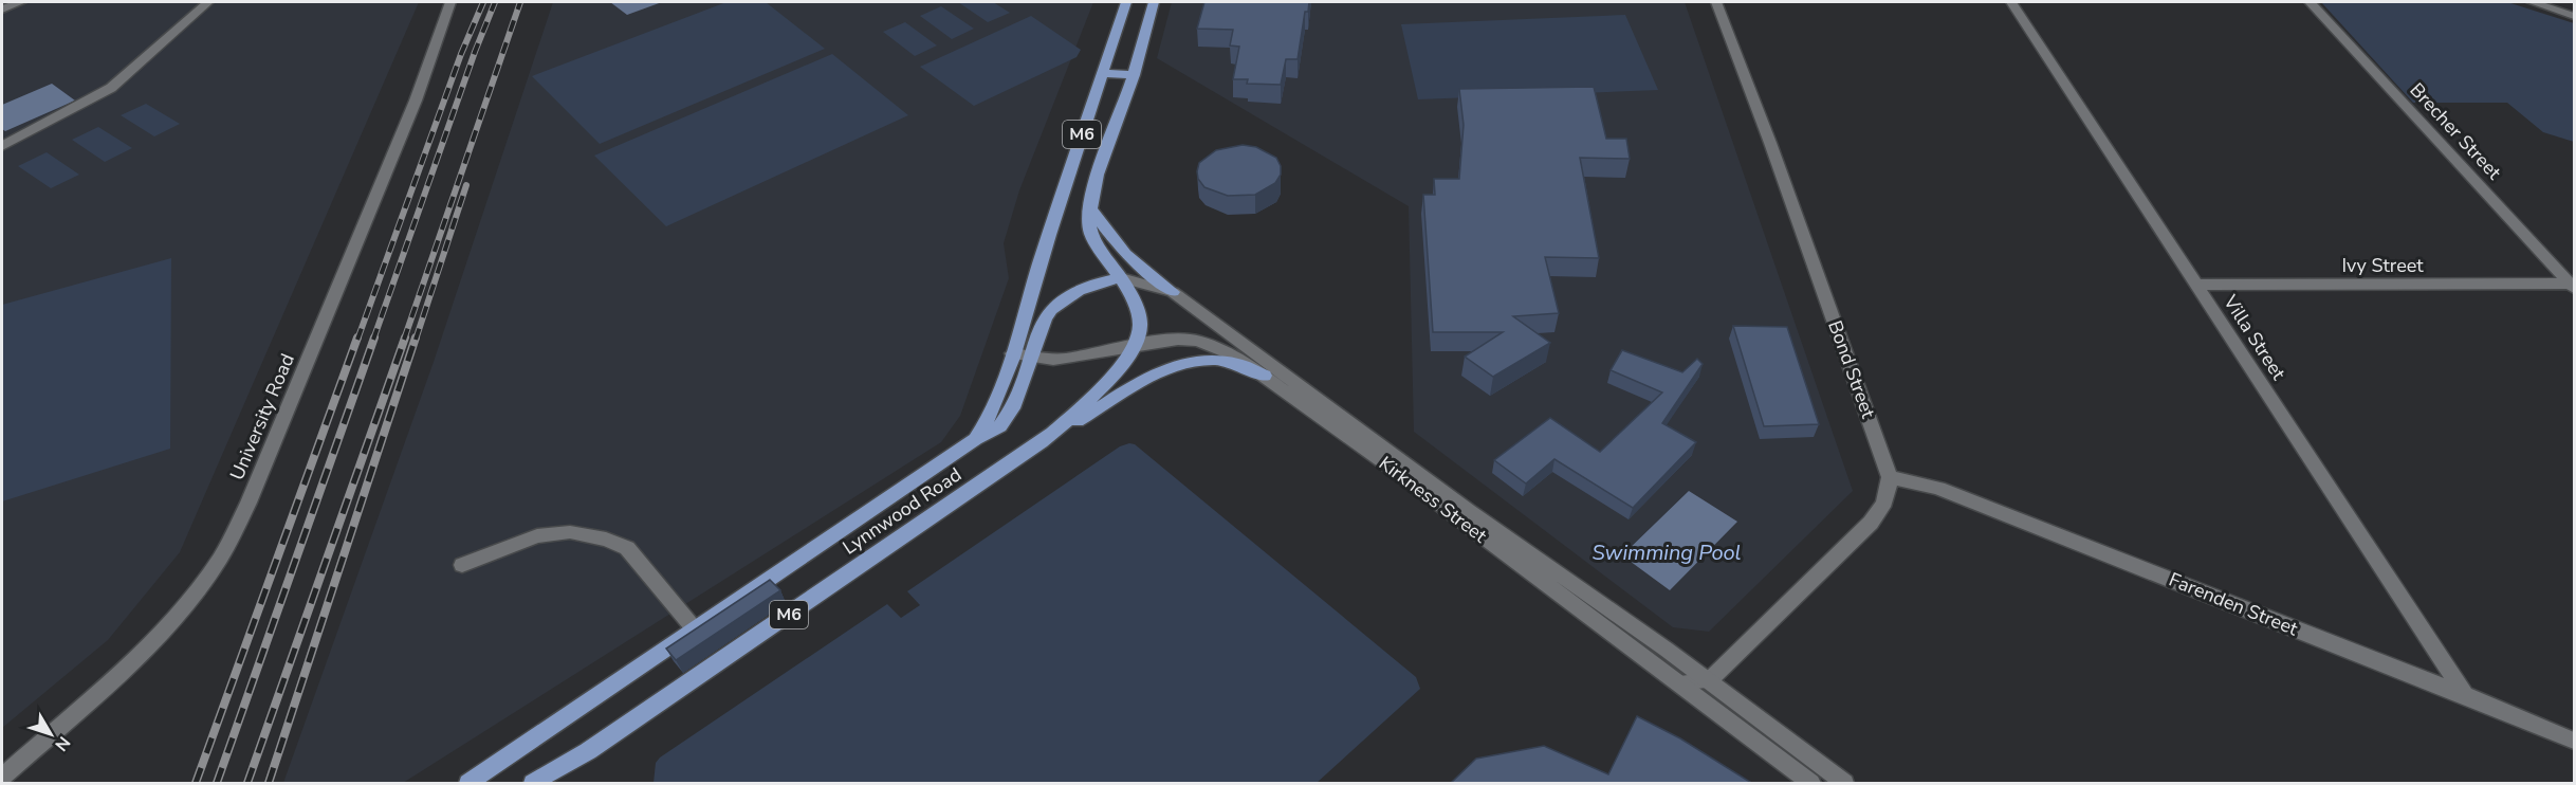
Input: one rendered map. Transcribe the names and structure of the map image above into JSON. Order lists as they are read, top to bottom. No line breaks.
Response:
{"streets":{"main road":["M6","Lynnwood Road"],"street":["Brecher Street","Ivy Street","Villa Street","Bond Street","University Road","Kirkness Street","Farenden Street"]},"crossings":[["Brecher Street","Ivy Street"],["M6","Lynnwood Road"],["Ivy Street","Villa Street"],["Villa Street","Farenden Street"],["Bond Street","Farenden Street"],["Kirkness Street","Lynnwood Road"]],"water":["Swimming Pool"],"north":"bottom right"}
